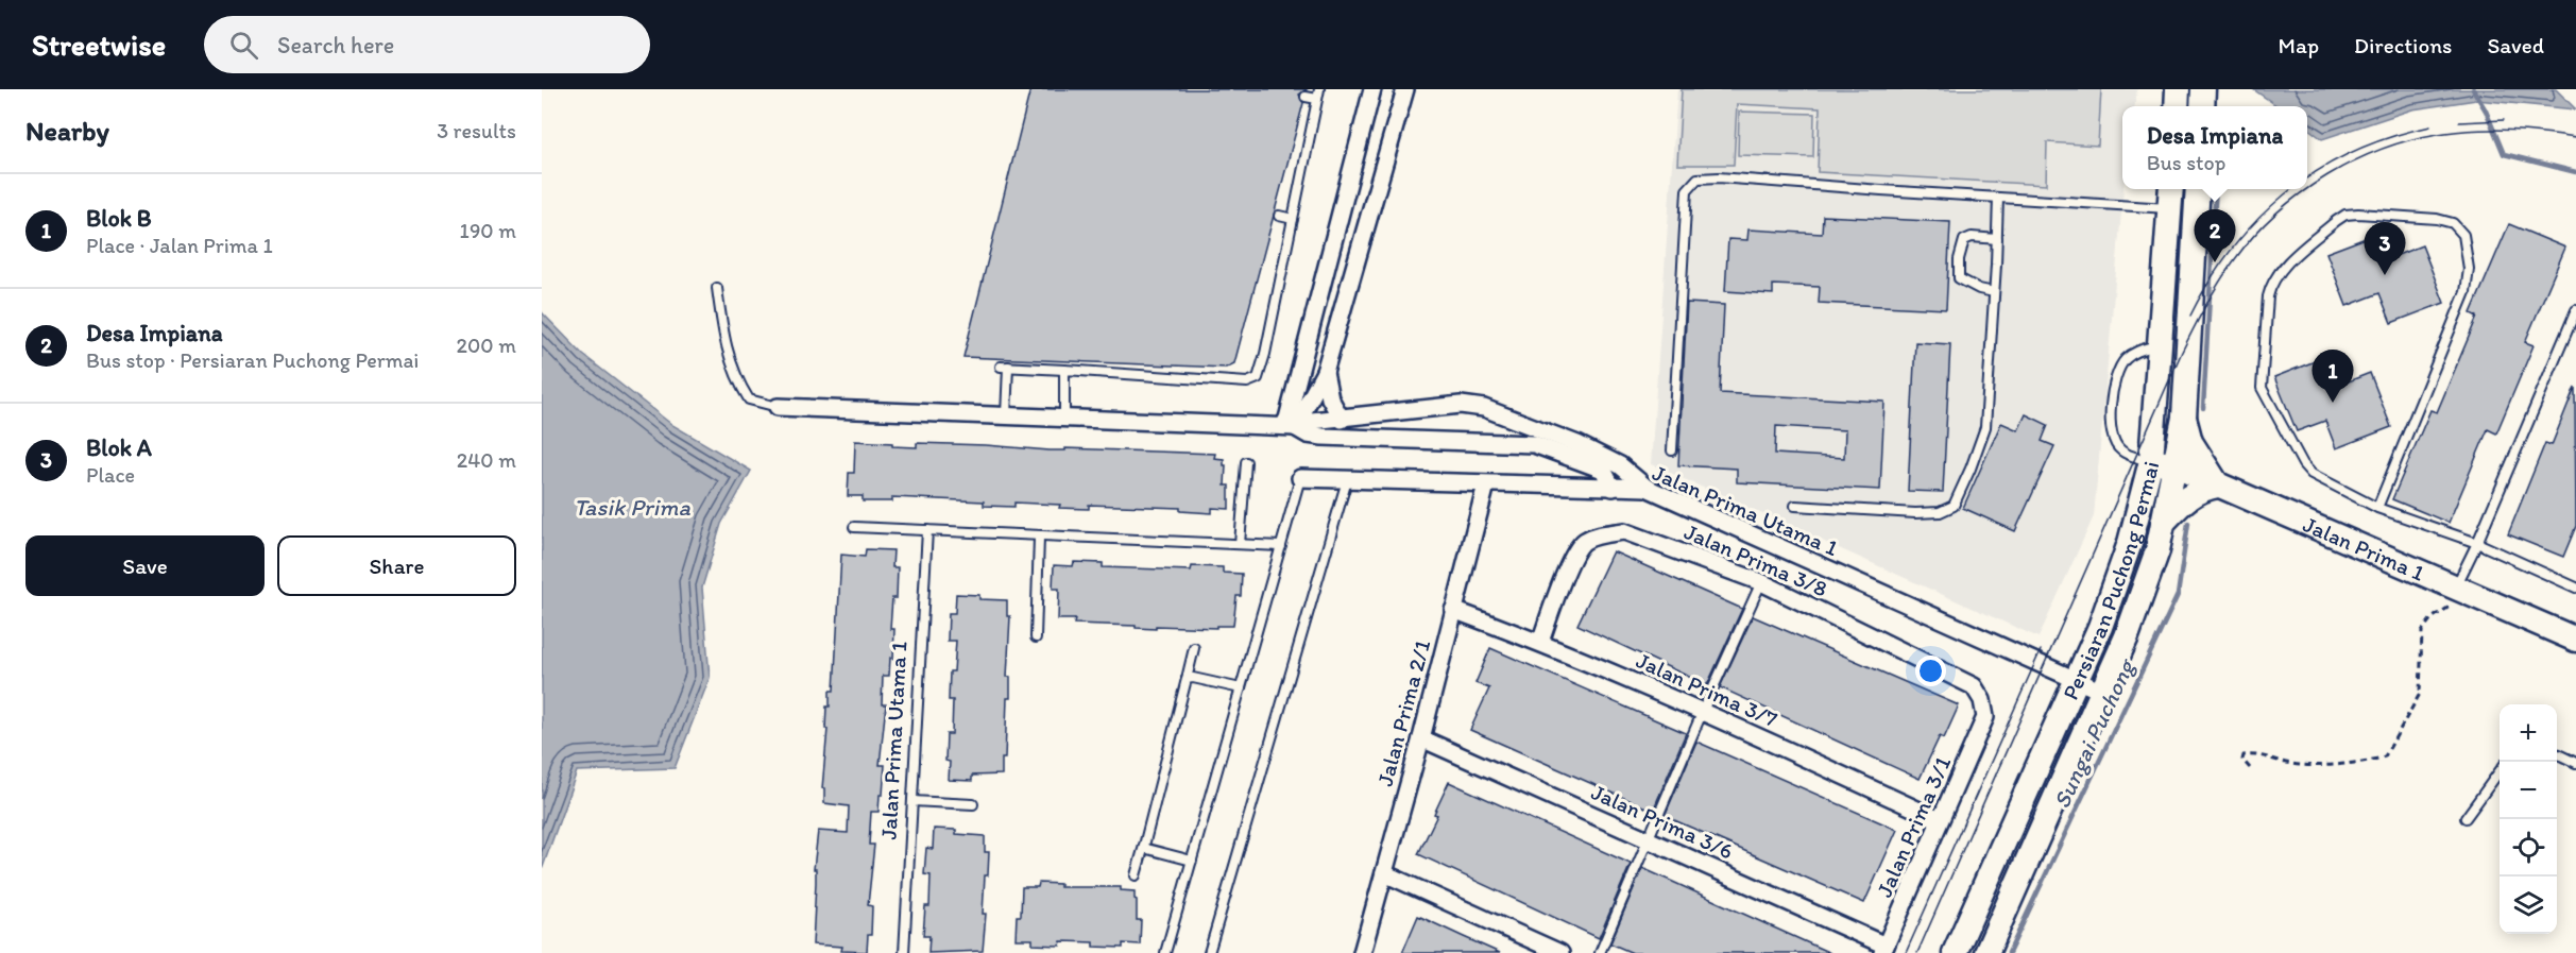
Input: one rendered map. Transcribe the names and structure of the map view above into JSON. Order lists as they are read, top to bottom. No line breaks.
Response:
{"streets":{"main road":["Jalan Prima 1","Persiaran Puchong Permai"],"street":["Jalan Prima Utama 1","Jalan Prima 3/8","Jalan Prima 3/7","Jalan Prima 2/1","Jalan Prima 3/6","Jalan Prima 3/1"]},"crossings":[["Jalan Prima Utama 1","Persiaran Puchong Permai"],["Jalan Prima Utama 1","Jalan Prima 2/1"],["Jalan Prima 1","Persiaran Puchong Permai"],["Jalan Prima 3/8","Jalan Prima 3/7"],["Jalan Prima 3/8","Jalan Prima 3/1"],["Jalan Prima 3/7","Jalan Prima 2/1"],["Jalan Prima 3/7","Jalan Prima 3/1"],["Jalan Prima 2/1","Jalan Prima 3/6"],["Jalan Prima 3/6","Jalan Prima 3/1"]],"water":["Tasik Prima","Sungai Puchong"],"page":{"header":"Streetwise","search":"Search here","nav":["Map","Directions","Saved"],"heading":["Nearby","3 results"],"popup":["Desa Impiana","Bus stop"],"list":[{"mark":"1","name":"Blok B","note":"Place · Jalan Prima 1","value":"190 m"},{"mark":"2","name":"Desa Impiana","note":"Bus stop · Persiaran Puchong Permai","value":"200 m"},{"mark":"3","name":"Blok A","note":"Place","value":"240 m"}],"pins":["2","3","1"],"buttons":["Save","Share"],"map_buttons":["+","−"]}}
